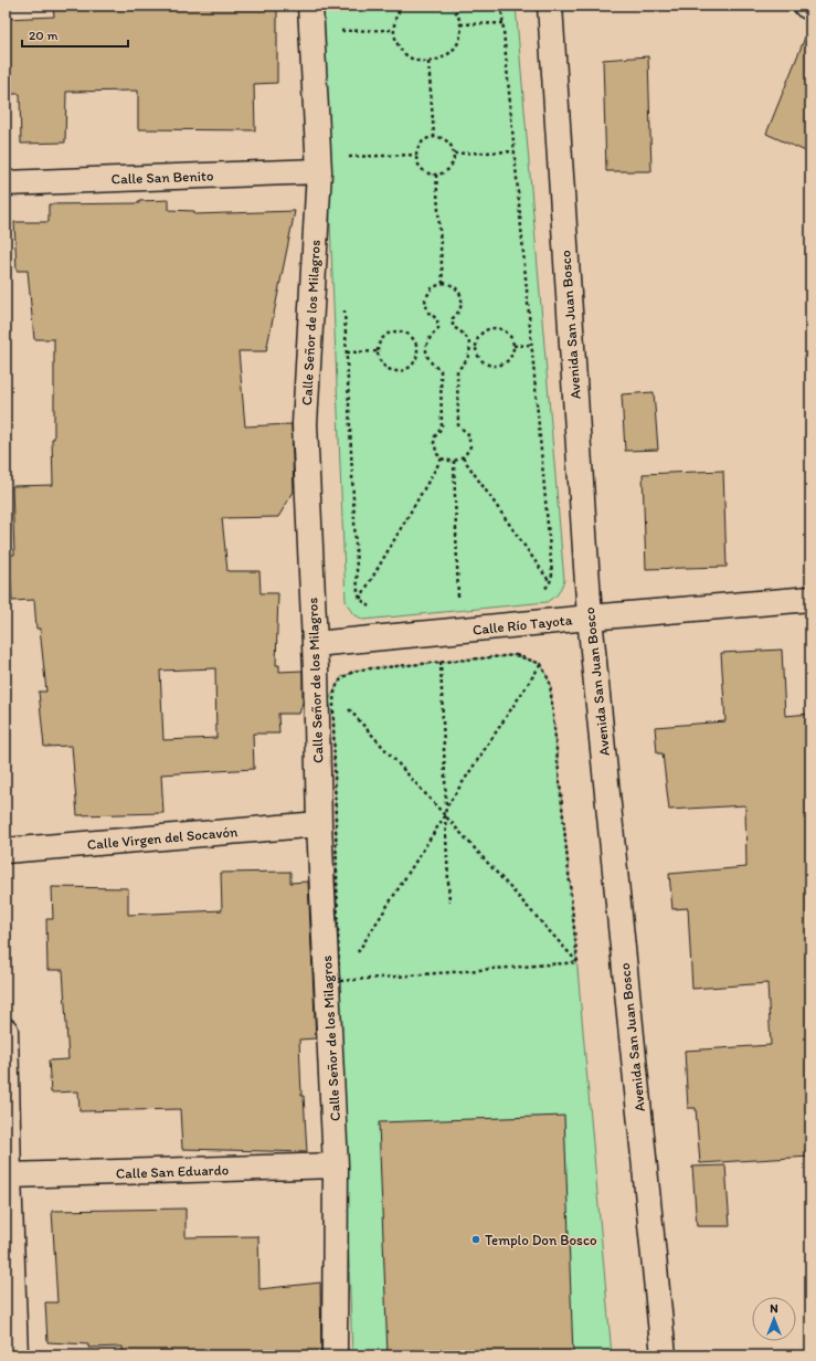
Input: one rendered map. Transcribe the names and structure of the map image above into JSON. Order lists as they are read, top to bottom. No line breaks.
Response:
{"streets":{"street":["Calle San Benito","Calle Señor de los Milagros","Avenida San Juan Bosco","Calle Río Tayota","Calle Virgen del Socavón","Calle San Eduardo"]},"crossings":[["Calle San Benito","Calle Señor de los Milagros"],["Calle Señor de los Milagros","Calle Río Tayota"],["Calle Señor de los Milagros","Calle Virgen del Socavón"],["Calle Señor de los Milagros","Calle San Eduardo"],["Avenida San Juan Bosco","Calle Río Tayota"]],"places":["Templo Don Bosco"],"scale_bar":"20 m","north":"top"}
